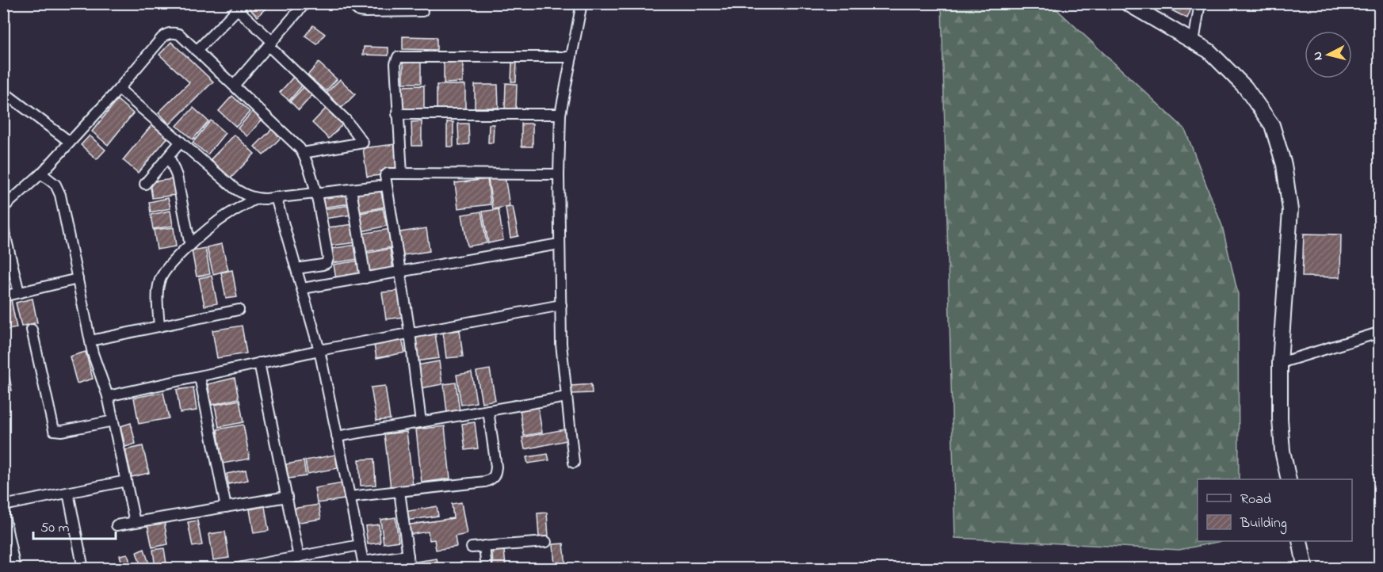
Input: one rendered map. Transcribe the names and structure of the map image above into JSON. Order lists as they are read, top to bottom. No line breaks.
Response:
{"legend":["Road","Building"],"scale_bar":"50 m","north":"left"}
